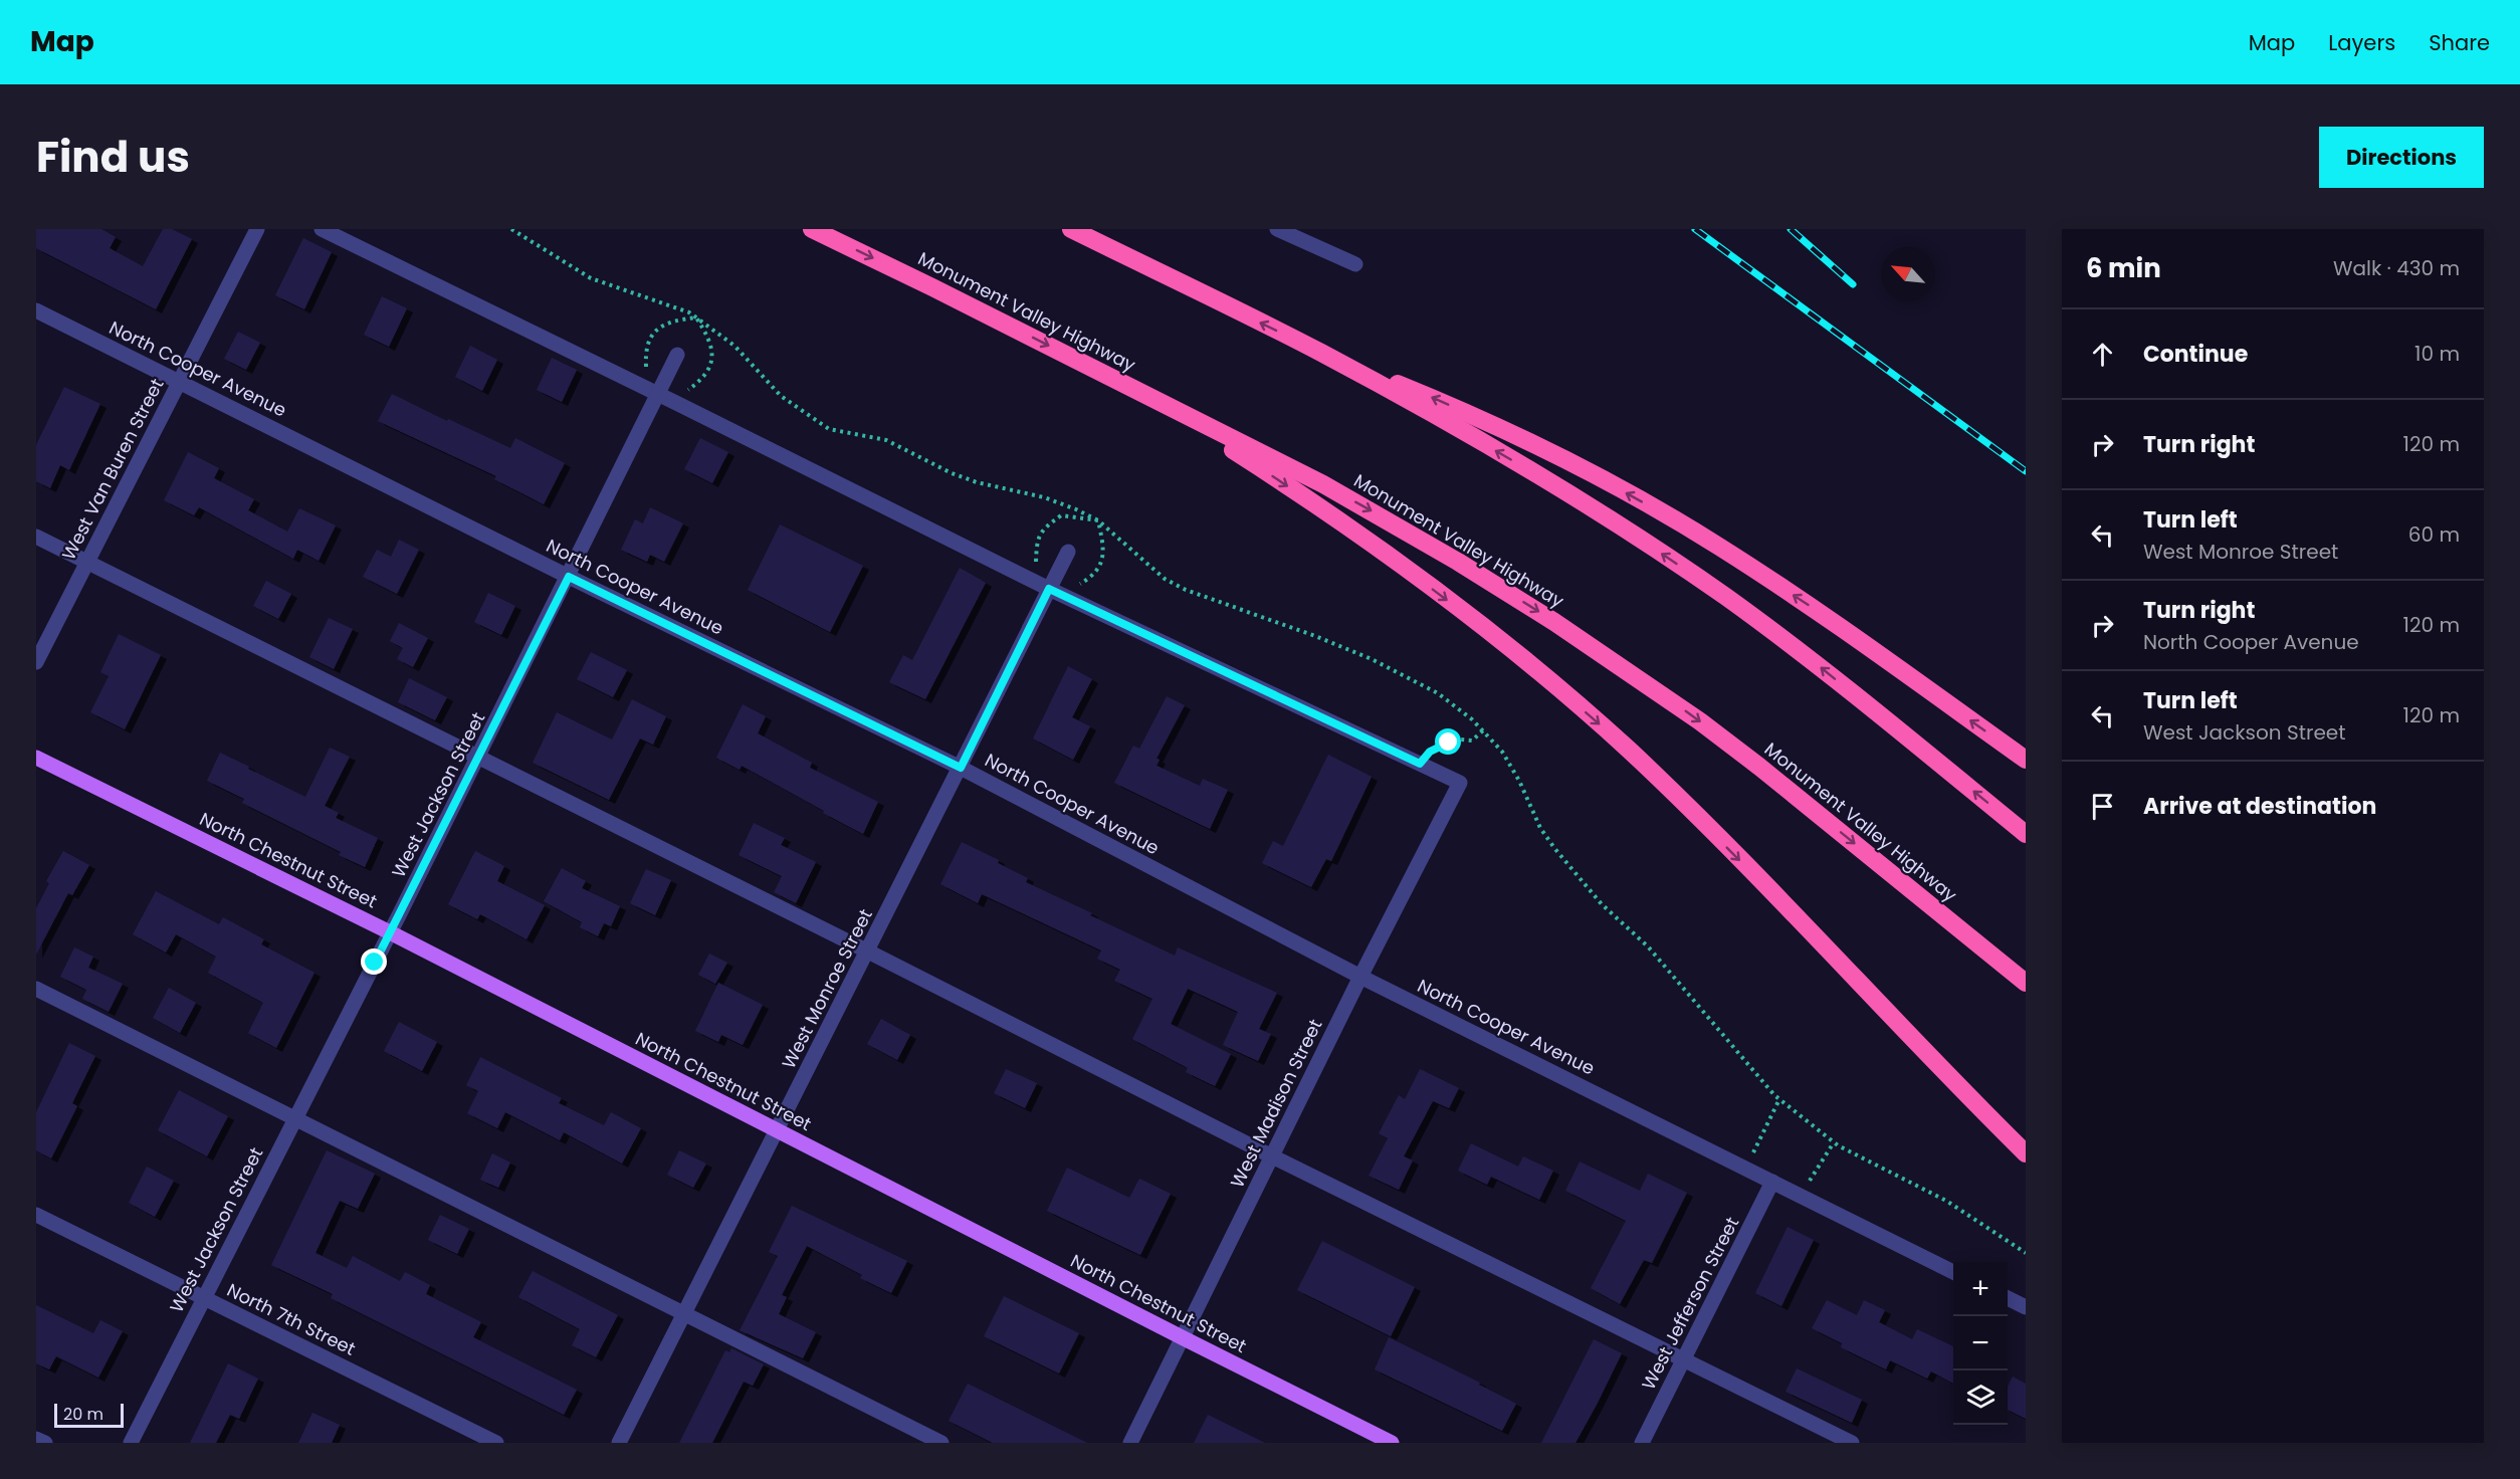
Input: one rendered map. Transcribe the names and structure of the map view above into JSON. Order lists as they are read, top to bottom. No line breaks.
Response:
{"streets":{"highway":["Monument Valley Highway"],"main road":["North Chestnut Street"],"street":["North Cooper Avenue","West Van Buren Street","West Jackson Street","West Monroe Street","West Madison Street","West Jefferson Street","North 7th Street"]},"crossings":[["North Cooper Avenue","West Van Buren Street"],["North Cooper Avenue","West Jackson Street"],["North Cooper Avenue","West Monroe Street"],["North Cooper Avenue","West Madison Street"],["North Cooper Avenue","West Jefferson Street"],["West Jackson Street","North Chestnut Street"],["West Jackson Street","North 7th Street"],["North Chestnut Street","West Monroe Street"],["North Chestnut Street","West Madison Street"]],"scale_bar":"20 m","north":"top left","page":{"header":"Map","nav":["Map","Layers","Share"],"title":"Find us","buttons":"Directions","heading":["6 min","Walk · 430 m"],"list":[["Continue","10 m"],["Turn right","120 m"],["Turn left","West Monroe Street","60 m"],["Turn right","North Cooper Avenue","120 m"],["Turn left","West Jackson Street","120 m"],"Arrive at destination"],"map_buttons":["+","−"],"scale":"20 m"}}
